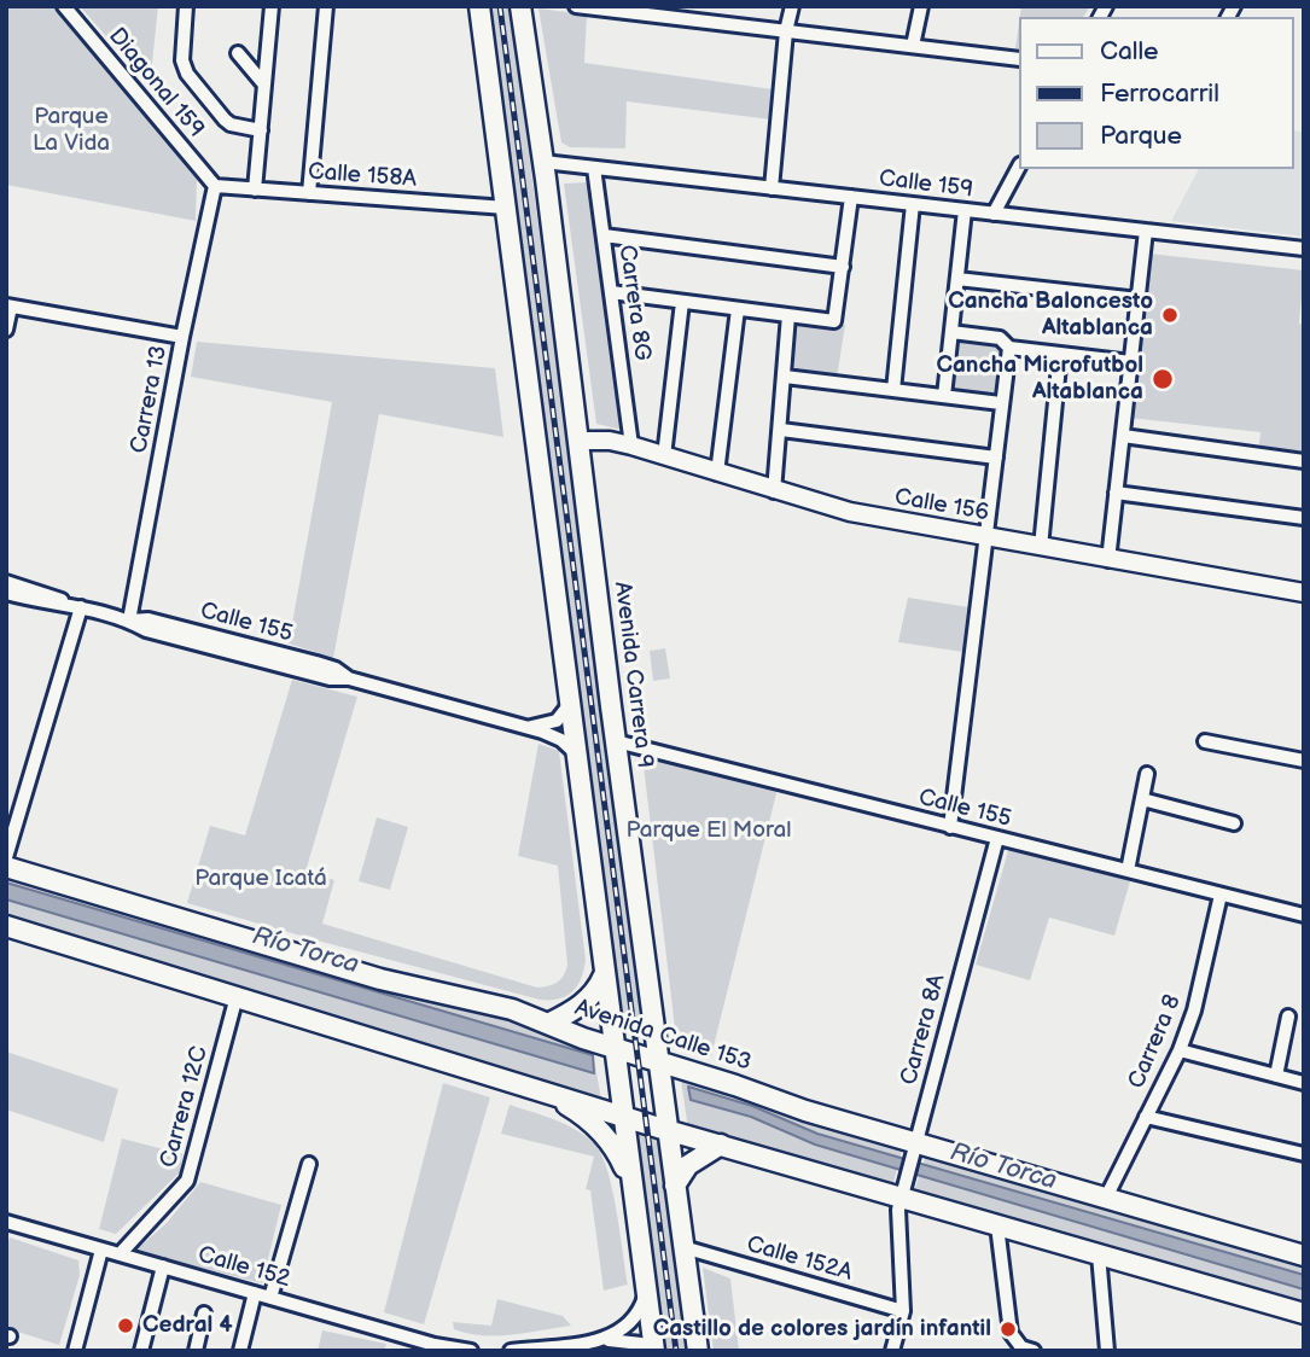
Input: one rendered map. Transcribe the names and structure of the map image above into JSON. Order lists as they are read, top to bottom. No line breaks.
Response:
{"streets":{"main road":["Avenida Carrera 9","Avenida Calle 153"],"street":["Diagonal 159","Calle 158A","Calle 159","Carrera 8G","Carrera 13","Calle 156","Calle 155","Carrera 8A","Carrera 8","Carrera 12C","Calle 152A","Calle 152"]},"crossings":[["Diagonal 159","Calle 158A"],["Diagonal 159","Carrera 13"],["Calle 158A","Carrera 13"],["Calle 159","Carrera 8G"],["Calle 159","Avenida Carrera 9"],["Carrera 8G","Calle 156"],["Carrera 13","Calle 155"],["Calle 156","Avenida Carrera 9"],["Calle 155","Avenida Carrera 9"],["Calle 155","Carrera 8A"],["Calle 155","Carrera 8"],["Avenida Carrera 9","Avenida Calle 153"],["Avenida Carrera 9","Calle 152A"],["Carrera 8A","Avenida Calle 153"],["Carrera 8A","Calle 152A"],["Avenida Calle 153","Carrera 8"],["Carrera 12C","Calle 152"]],"water":["Río Torca"],"parks":["Parque La Vida","Parque El Moral","Parque Icatá"],"places":["Cancha Baloncesto Altablanca","Cancha Microfutbol Altablanca","Cedral 4","Castillo de colores jardín infantil"],"legend":["Calle","Ferrocarril","Parque"]}
